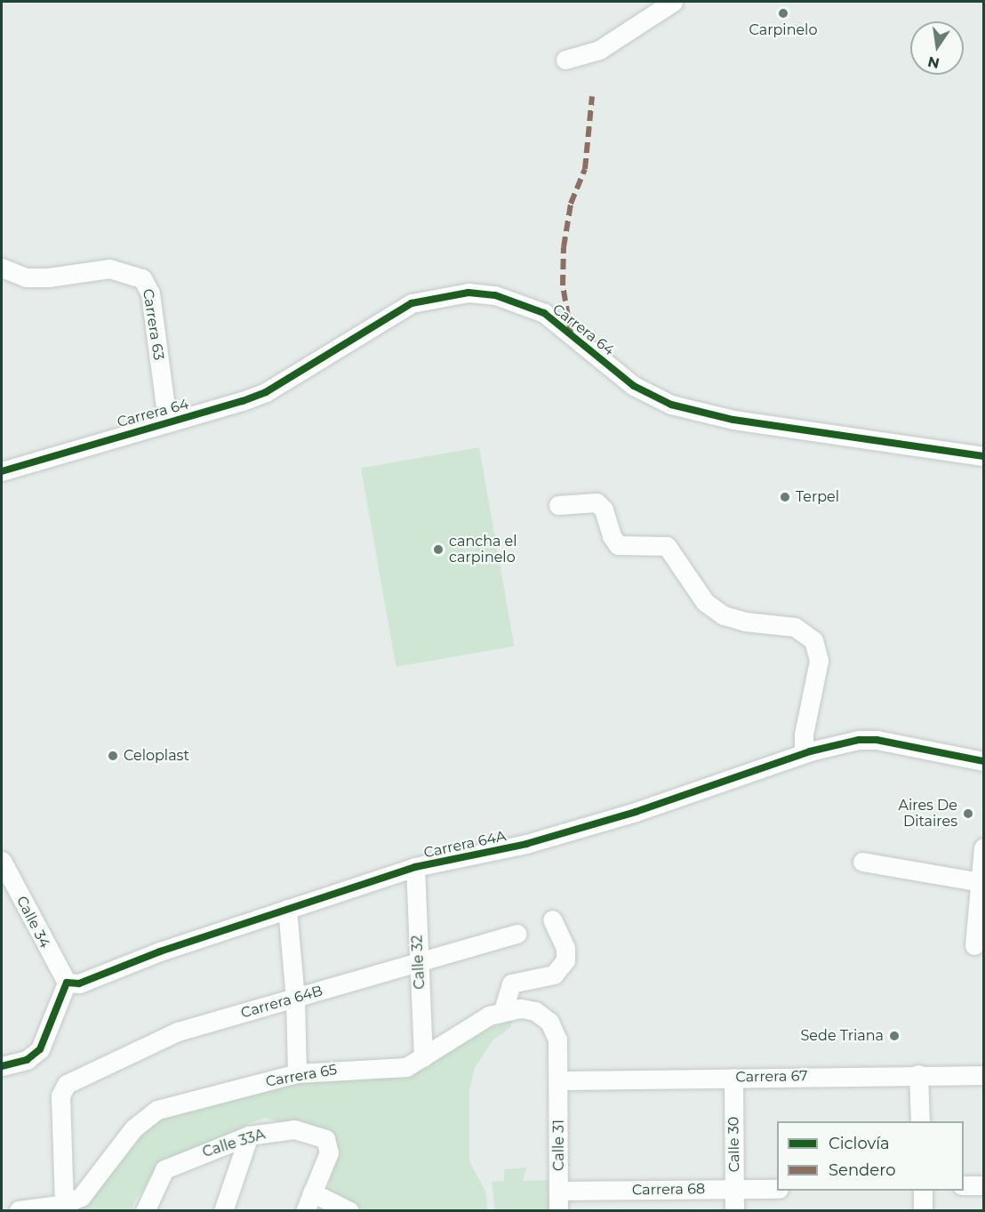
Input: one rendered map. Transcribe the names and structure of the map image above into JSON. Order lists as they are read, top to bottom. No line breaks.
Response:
{"streets":{"street":["Carrera 63","Carrera 64","Carrera 64A","Calle 34","Calle 32","Carrera 64B","Carrera 65","Carrera 67","Calle 33A","Calle 30","Calle 31","Carrera 68"]},"crossings":[["Carrera 63","Carrera 64"],["Carrera 64A","Calle 34"],["Carrera 64A","Calle 32"],["Calle 32","Carrera 64B"],["Calle 32","Carrera 65"],["Carrera 64B","Carrera 65"],["Carrera 65","Carrera 67"],["Carrera 65","Calle 31"],["Carrera 67","Calle 30"],["Carrera 67","Calle 31"],["Calle 30","Carrera 68"],["Calle 31","Carrera 68"]],"places":["Carpinelo","Terpel","cancha el carpinelo","Celoplast","Aires De Ditaires","Sede Triana"],"legend":["Ciclovía","Sendero"],"north":"bottom"}
